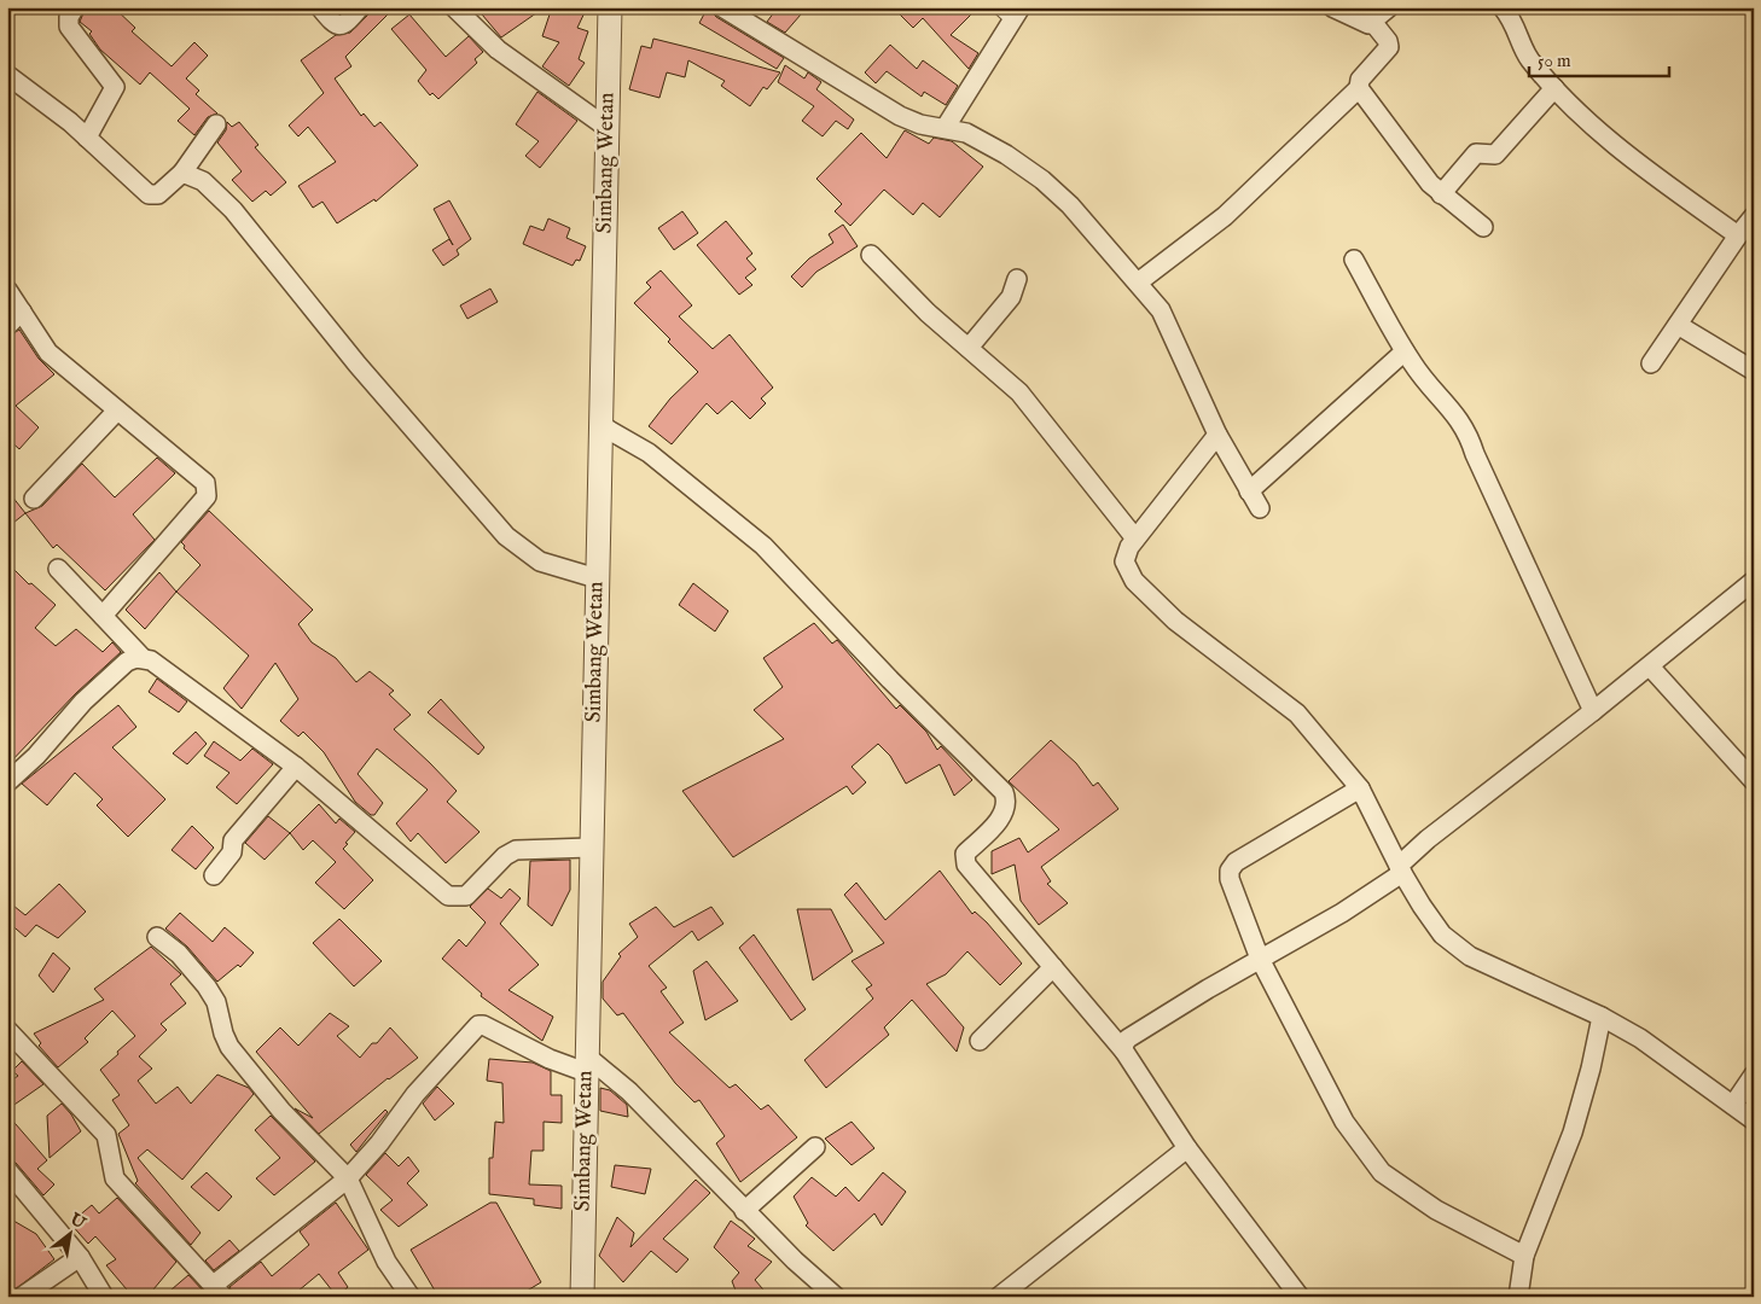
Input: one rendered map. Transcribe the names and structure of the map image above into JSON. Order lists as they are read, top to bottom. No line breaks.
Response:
{"streets":{"street":["Simbang Wetan"]},"scale_bar":"50 m","north":"top right"}
